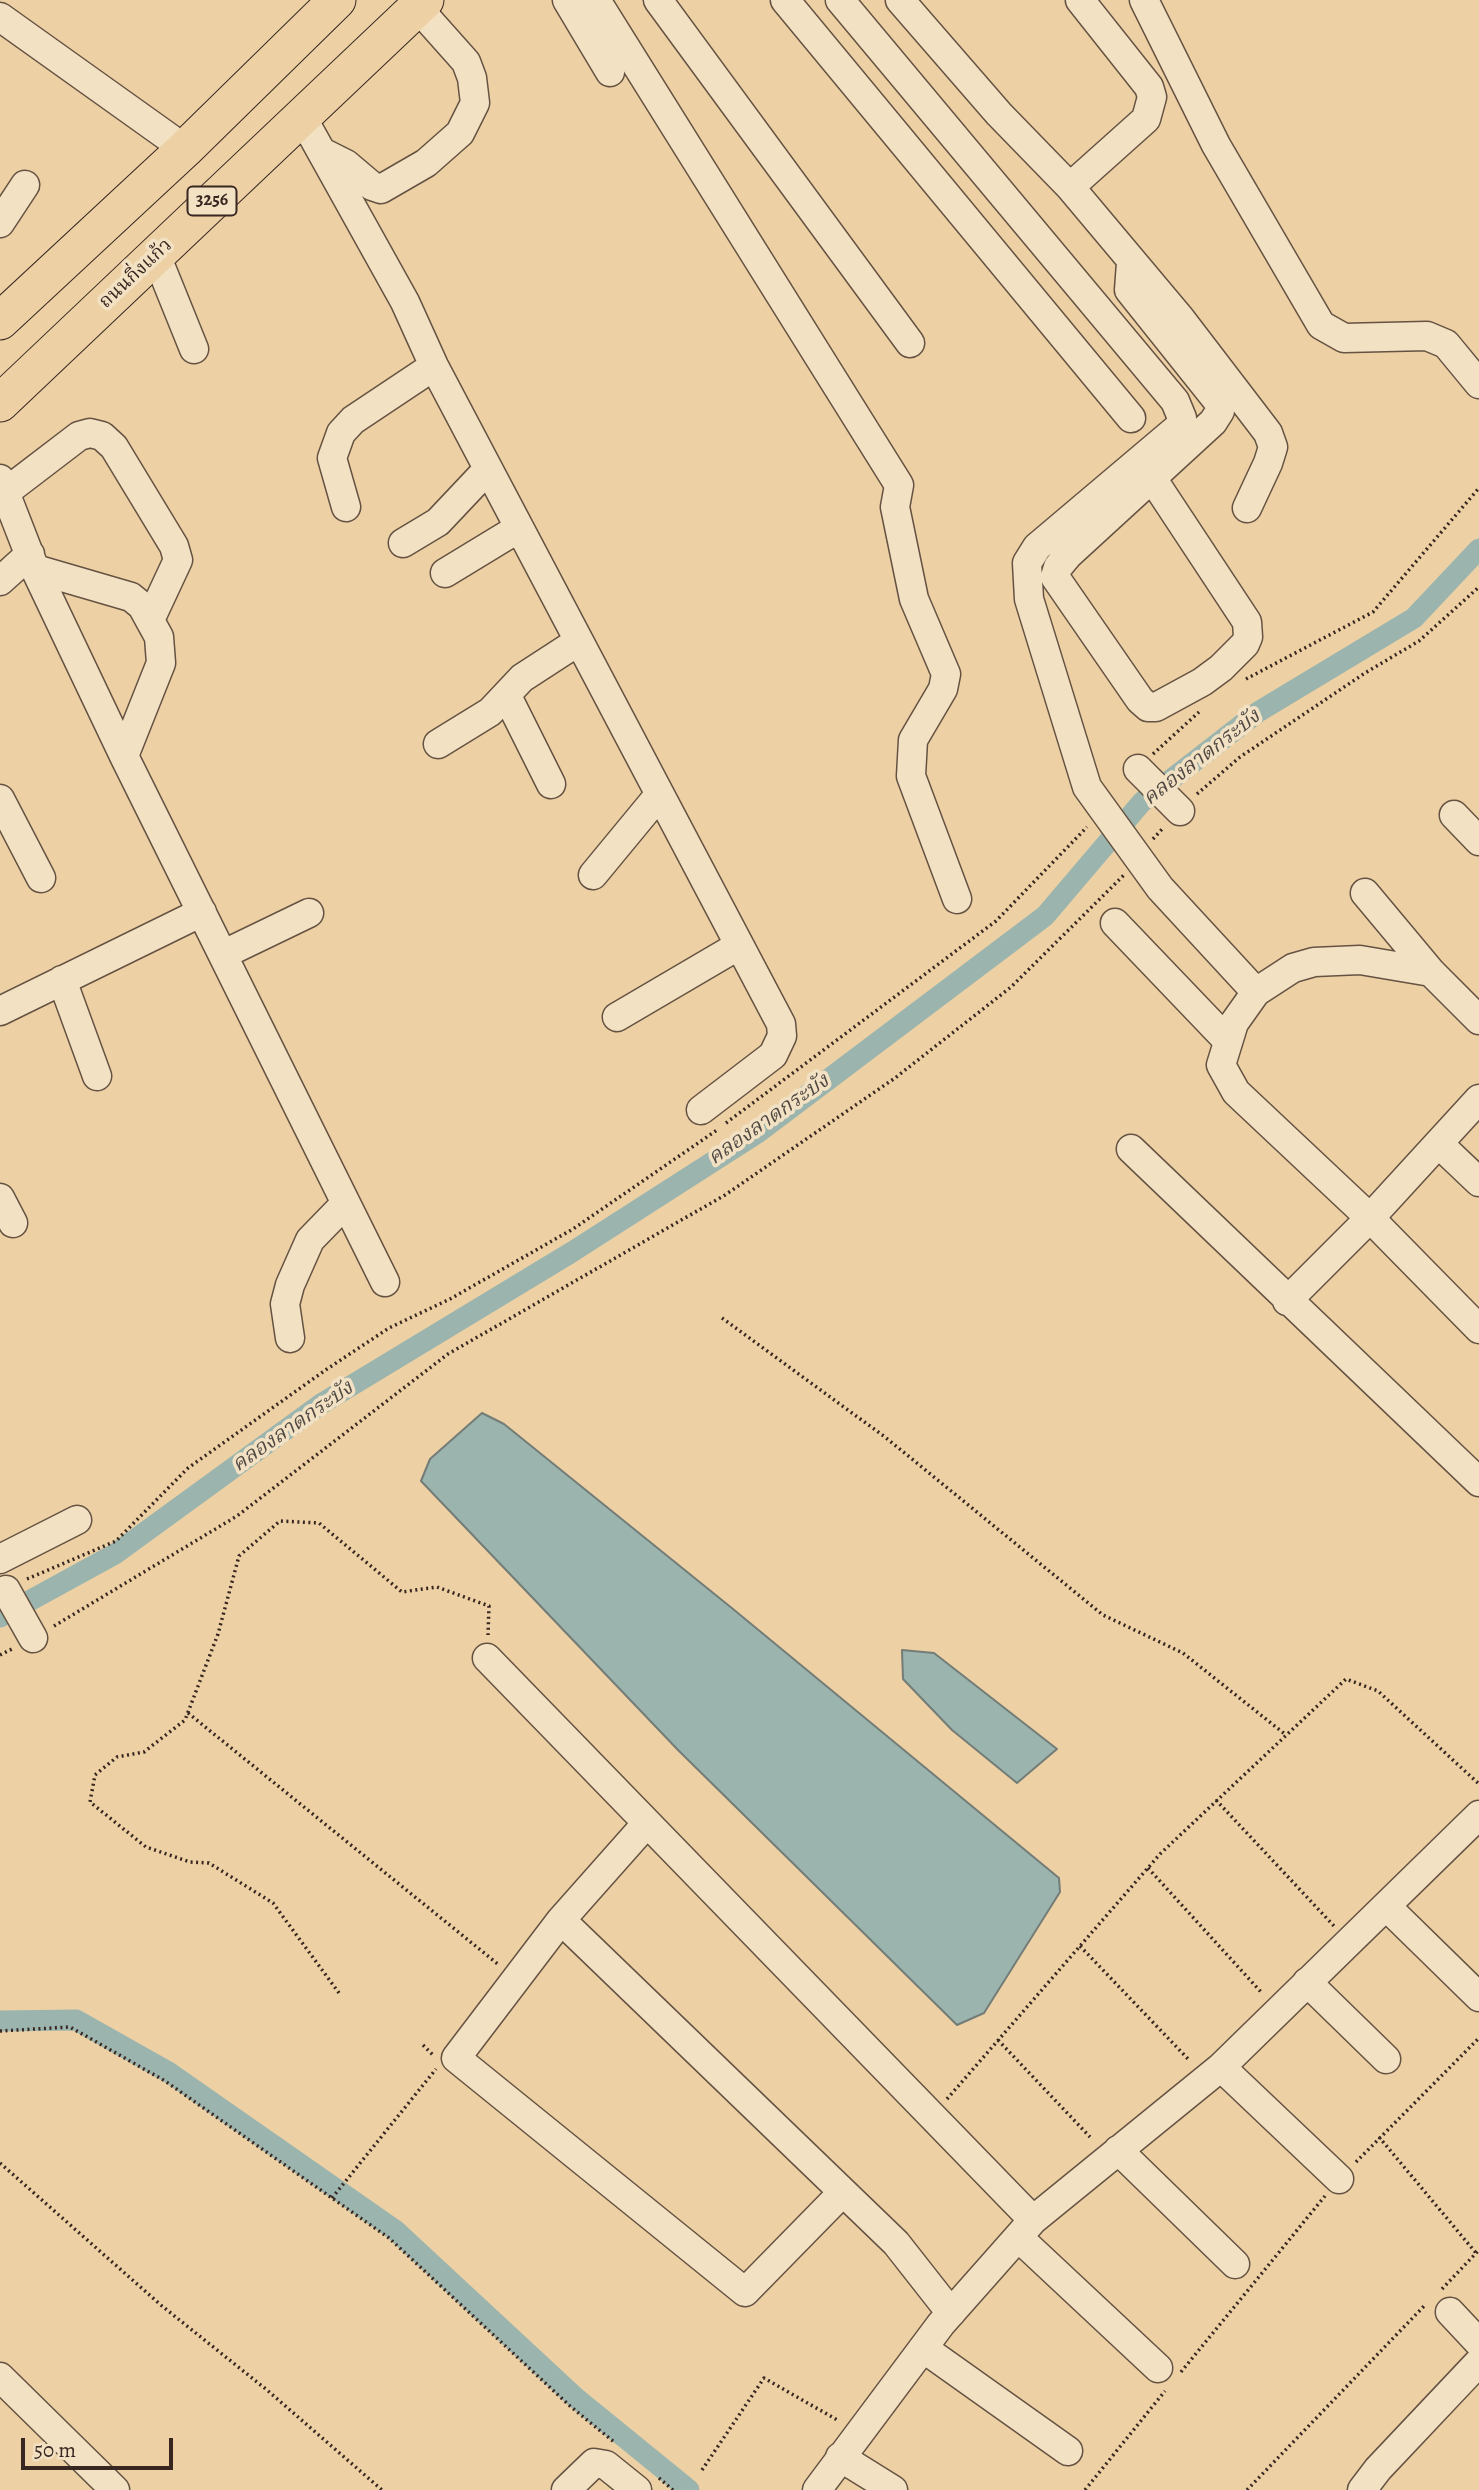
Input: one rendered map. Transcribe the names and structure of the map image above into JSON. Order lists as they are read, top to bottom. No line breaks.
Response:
{"streets":{"main road":["3256","ถนนกิ่งแก้ว"]},"water":["คลองลาดกระบัง"],"scale_bar":"50 m"}
